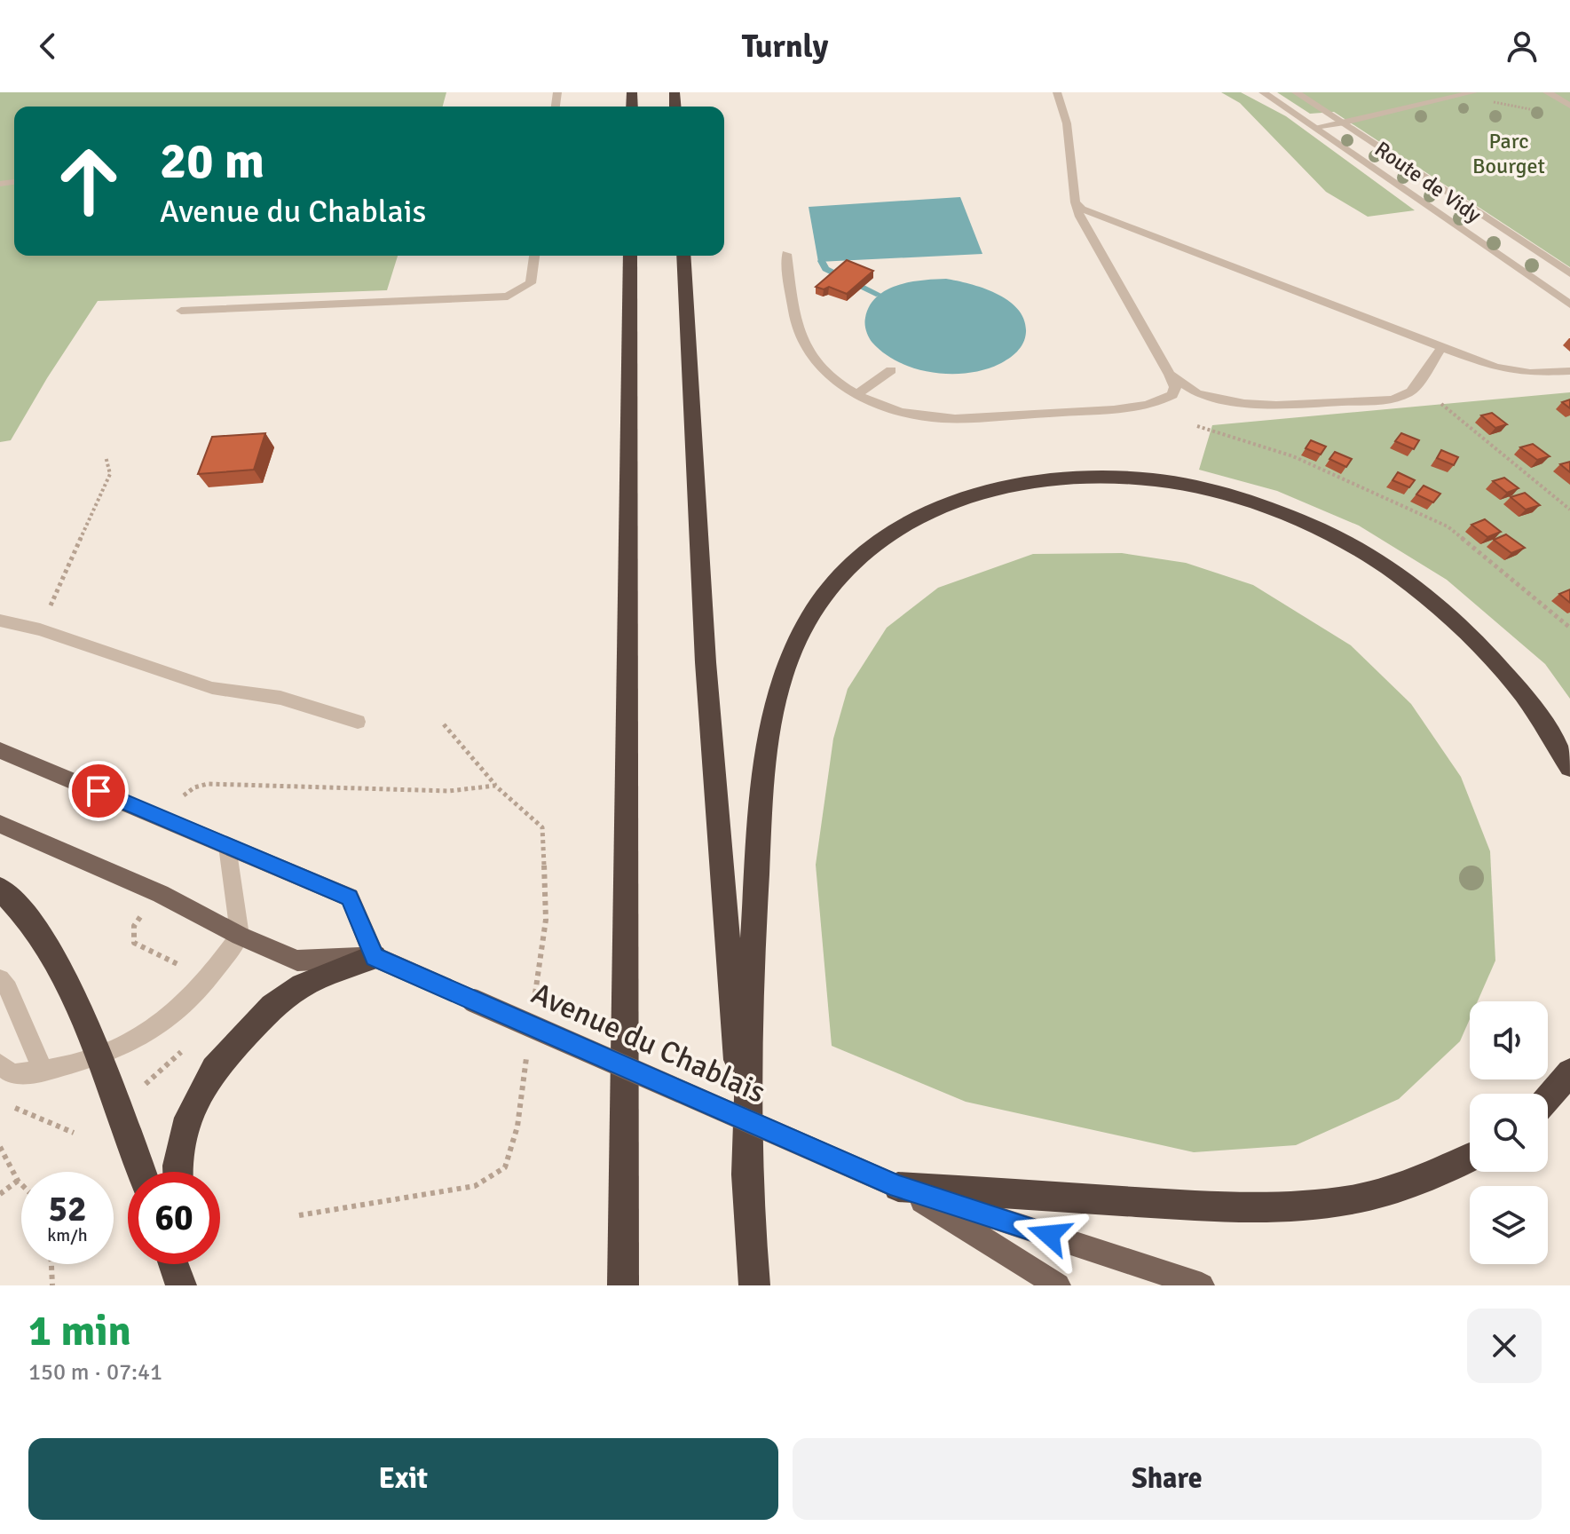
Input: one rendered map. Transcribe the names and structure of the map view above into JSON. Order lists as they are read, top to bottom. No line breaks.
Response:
{"streets":{"main road":["Avenue du Chablais"],"street":["Route de Vidy"]},"parks":["Parc Bourget"],"page":{"header":"Turnly","turn":["20 m","Avenue du Chablais"],"speed":"52 km/h","limit":"60","heading":["1 min","150 m · 07:41"],"buttons":["Exit","Share"]}}
